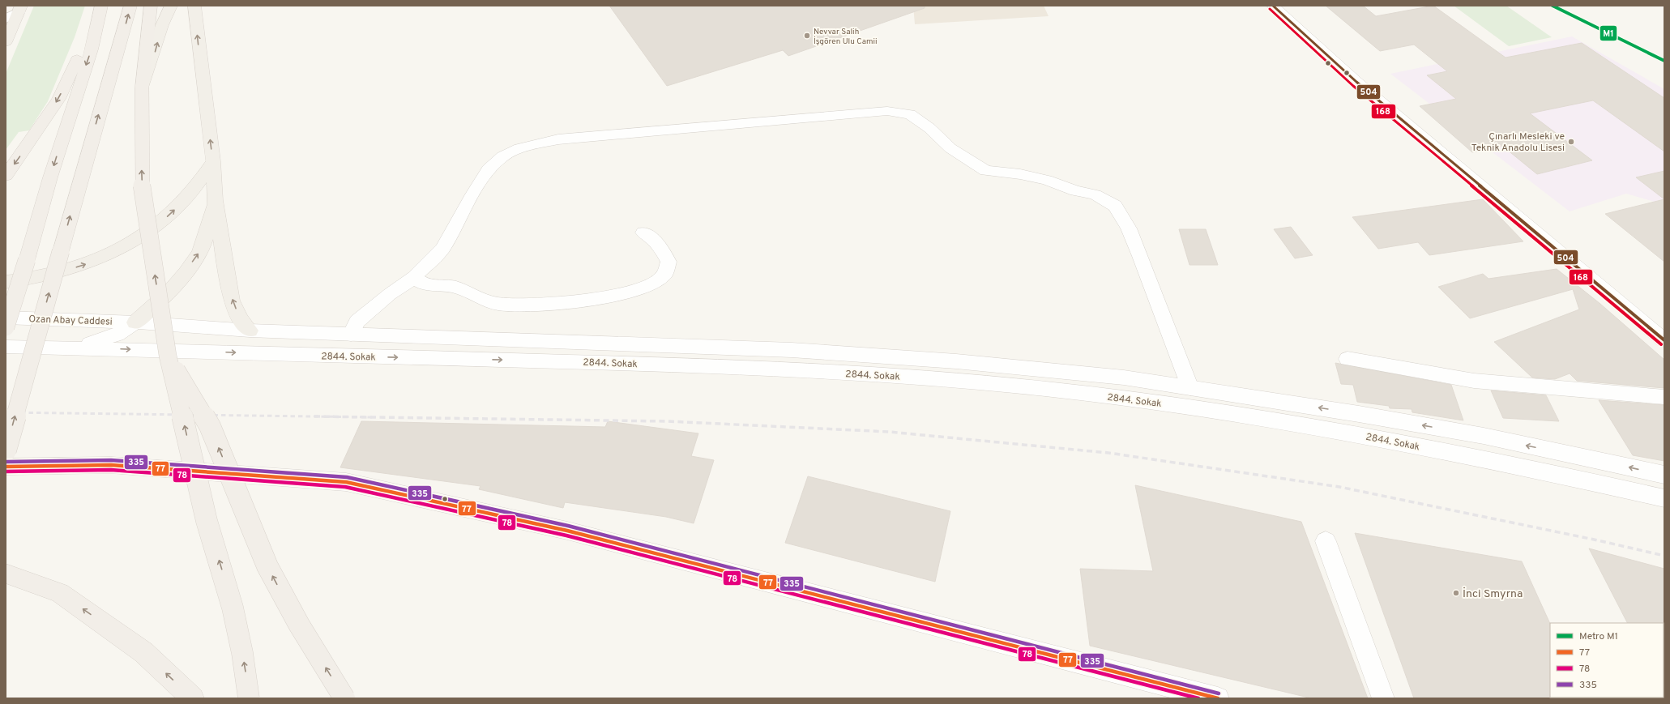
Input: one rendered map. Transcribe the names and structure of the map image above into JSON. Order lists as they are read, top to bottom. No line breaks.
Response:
{"streets":{"main road":["Ozan Abay Caddesi","2844. Sokak"]},"crossings":[["Ozan Abay Caddesi","2844. Sokak"]],"places":["Nevvar Salih İşgören Ulu Camii","Çınarlı Mesleki ve Teknik Anadolu Lisesi","İnci Smyrna"],"lines":["metro line M1","transit line 504","transit line 168","transit line 335","transit line 77","transit line 78"],"legend":["Metro M1","77","78","335"]}
